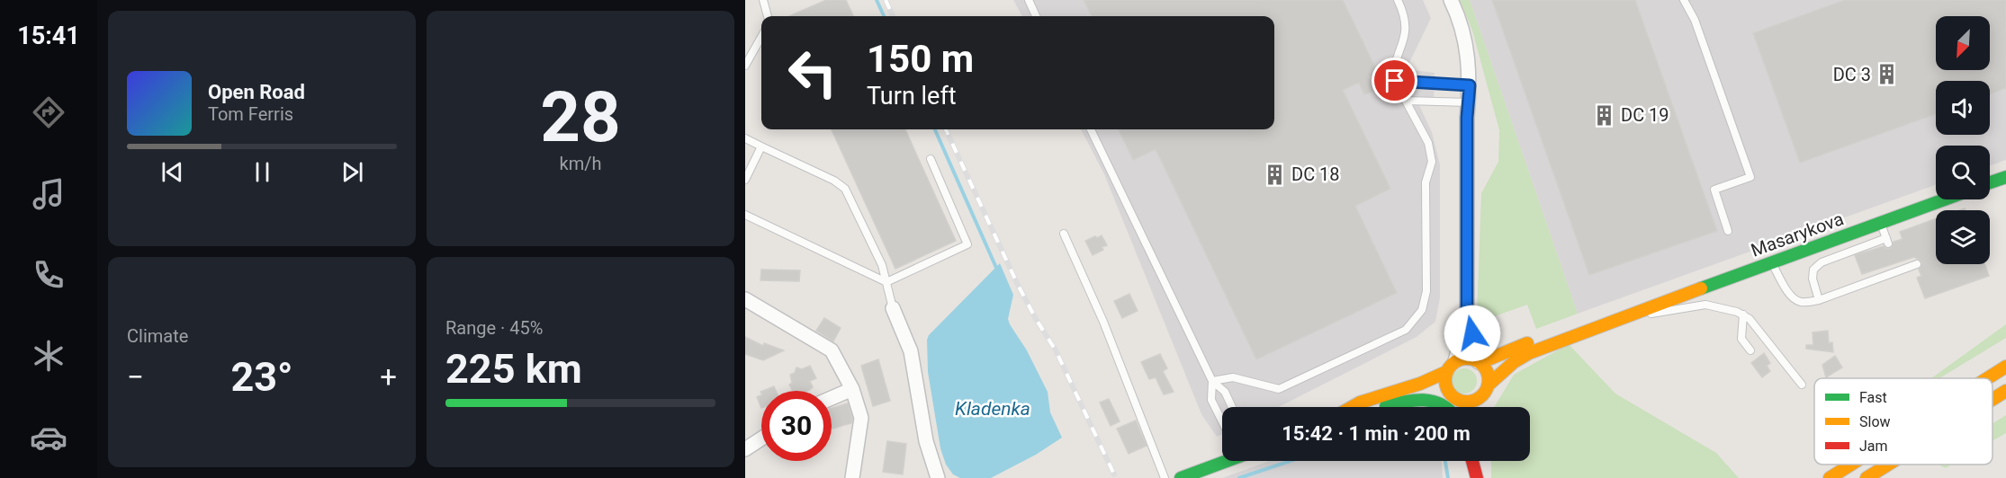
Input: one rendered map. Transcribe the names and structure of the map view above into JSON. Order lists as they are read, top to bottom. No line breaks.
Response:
{"streets":{"main road":["Masarykova"]},"water":["Kladenka"],"places":{"building":["DC 3","DC 19","DC 18"]},"legend":["Fast","Slow","Jam"],"north":"bottom left","page":{"tabs":"15:41","tile":[["28","km/h"],"Climate",["Range · 45%","225 km"]],"turn":["150 m","Turn left"],"song":["Open Road","Tom Ferris"],"heat":["−","23°","+"],"limit":"30","trip":"15:42 · 1 min · 200 m"}}
